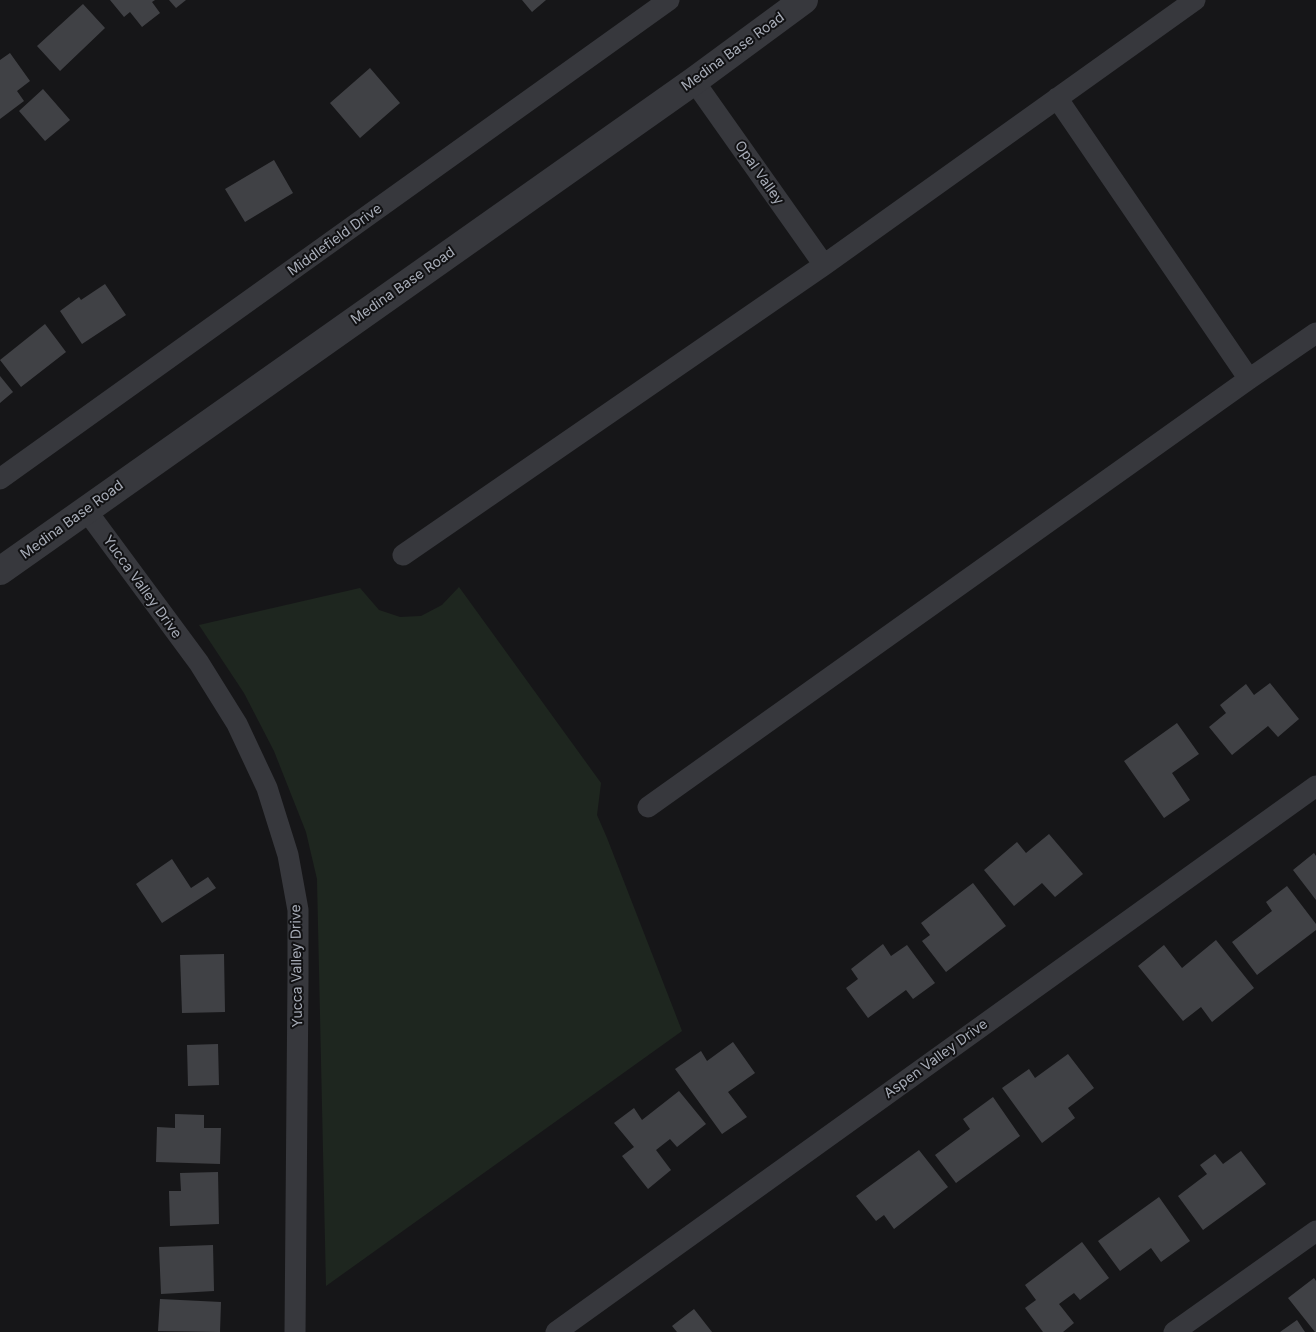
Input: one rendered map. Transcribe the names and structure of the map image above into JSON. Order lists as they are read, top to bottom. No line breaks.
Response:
{"streets":{"street":["Medina Base Road","Opal Valley","Middlefield Drive","Yucca Valley Drive","Aspen Valley Drive"]},"crossings":[["Medina Base Road","Opal Valley"],["Medina Base Road","Yucca Valley Drive"]]}
